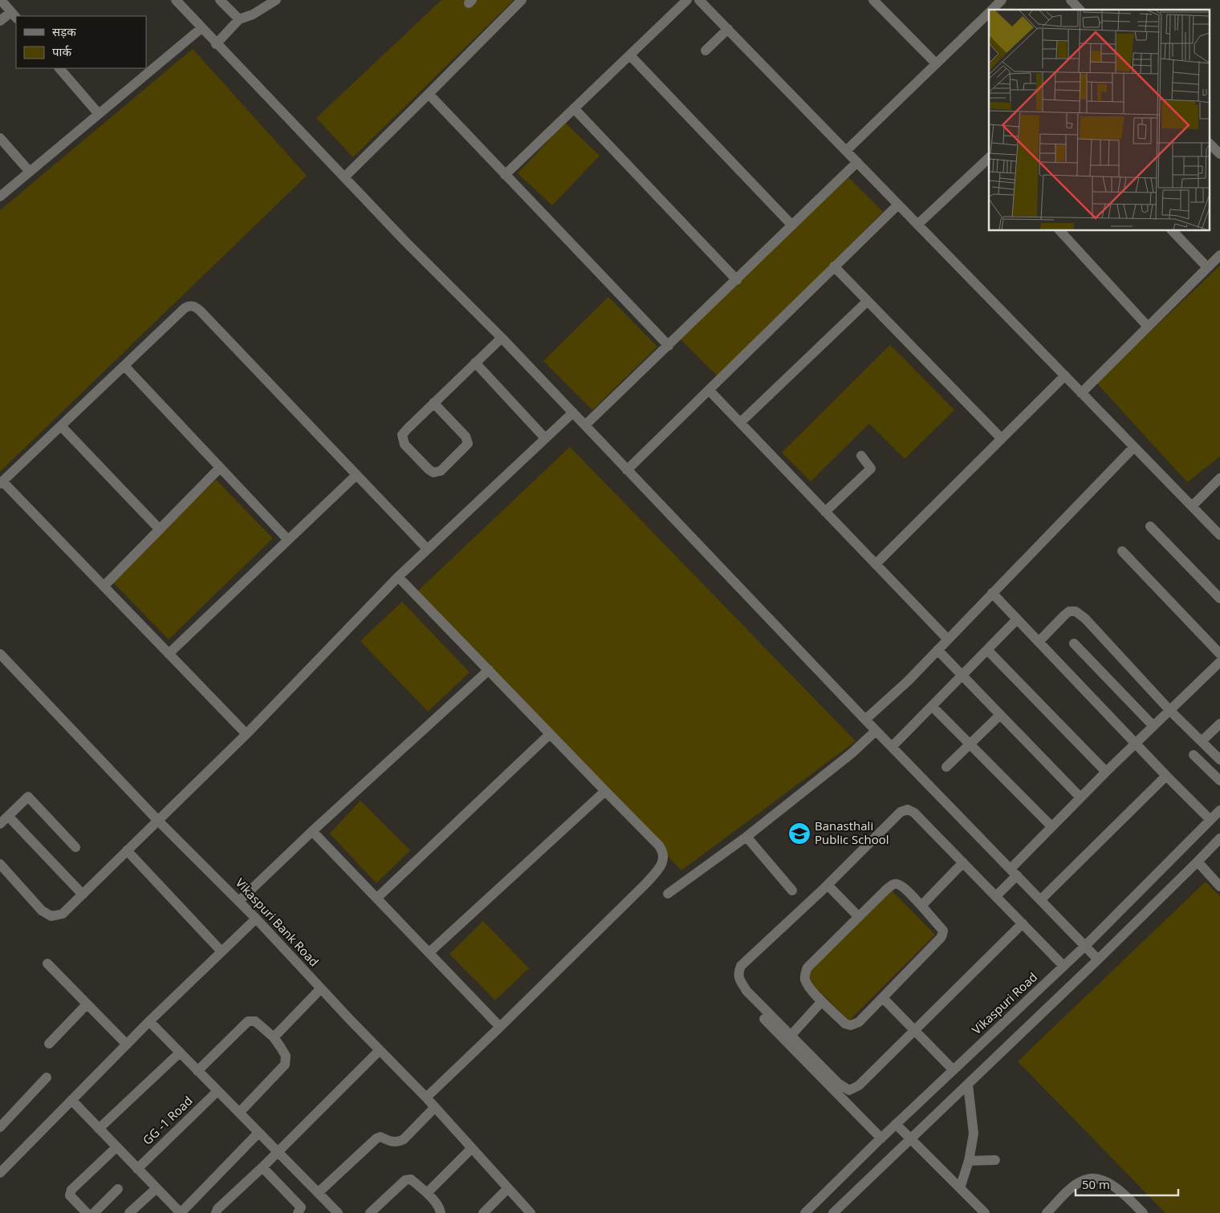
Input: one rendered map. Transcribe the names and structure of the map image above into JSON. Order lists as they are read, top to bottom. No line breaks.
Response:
{"streets":{"street":["Vikaspuri Bank Road","Vikaspuri Road","GG -1 Road"]},"places":{"school or university":["Banasthali Public School"]},"legend":["सड़क","पार्क"],"scale_bar":"50 m"}
